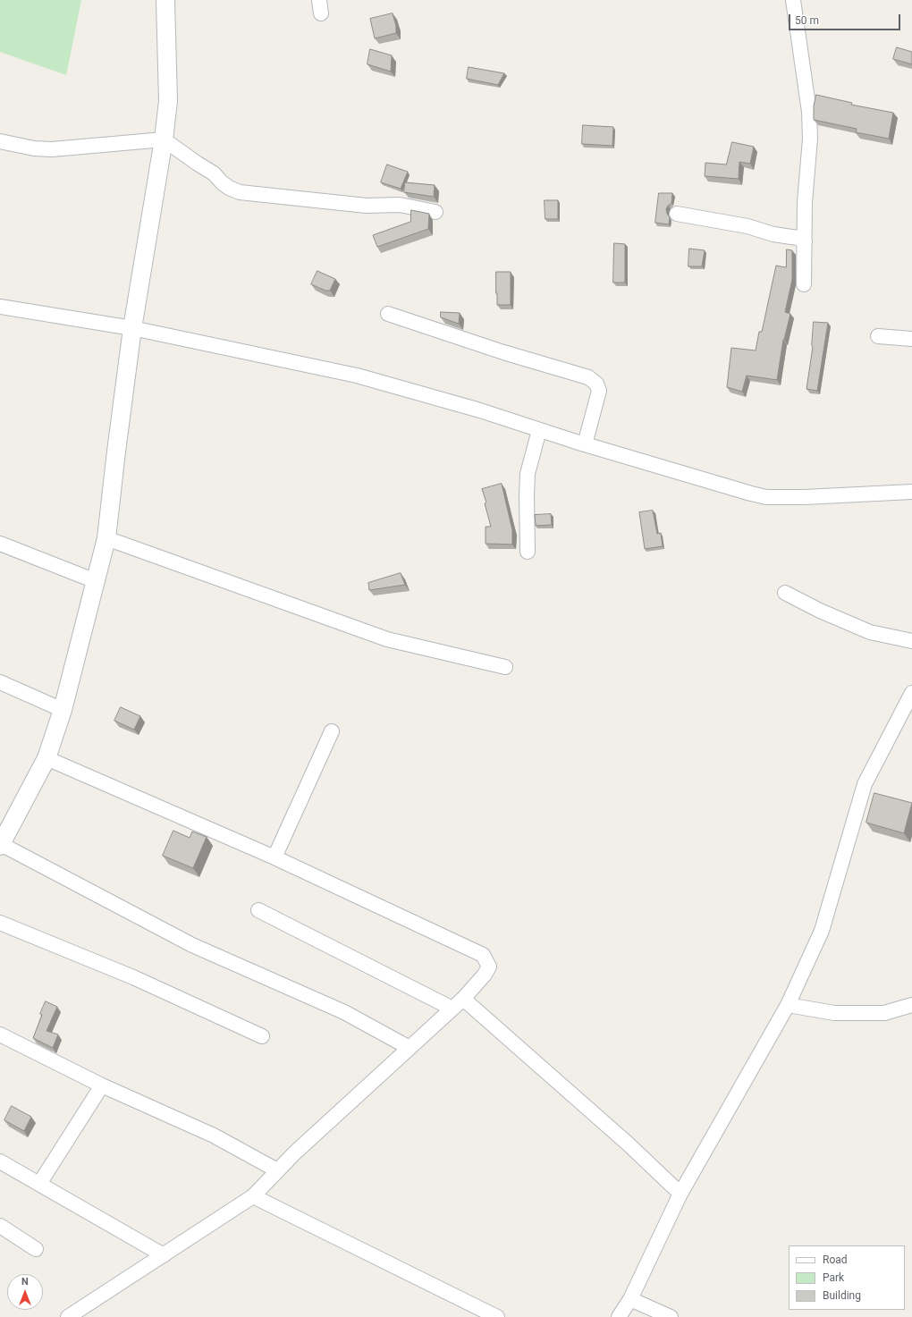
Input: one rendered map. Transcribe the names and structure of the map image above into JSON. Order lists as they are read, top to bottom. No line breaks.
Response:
{"legend":["Road","Park","Building"],"scale_bar":"50 m","north":"top"}
